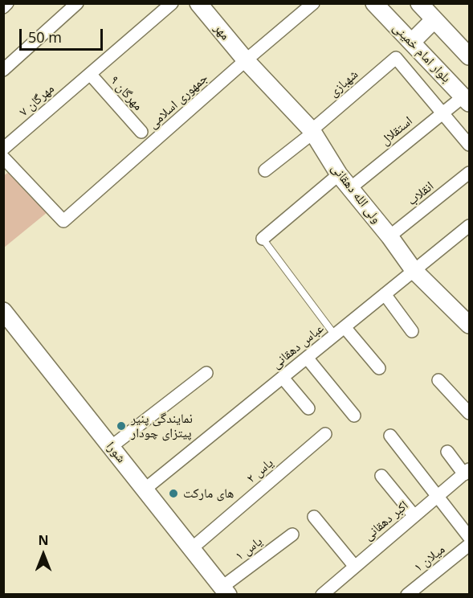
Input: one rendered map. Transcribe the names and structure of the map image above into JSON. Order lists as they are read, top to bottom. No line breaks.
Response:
{"streets":{"street":["مهر","بلوار امام خمینی","شهبازی","مهرگان ۹","مهرگان ۷","جمهوری اسلامی","استقلال","ولی الله دهقانی","انقلاب","عباس دهقانی","شورا","یاس ۲","اکبر دهقانی","یاس ۱","میلان ۱"]},"crossings":[["مهر","جمهوری اسلامی"],["مهر","ولی الله دهقانی"],["بلوار امام خمینی","استقلال"],["شهبازی","استقلال"],["شهبازی","ولی الله دهقانی"],["مهرگان ۹","مهرگان ۷"],["جمهوری اسلامی","ولی الله دهقانی"],["استقلال","ولی الله دهقانی"],["ولی الله دهقانی","انقلاب"],["ولی الله دهقانی","عباس دهقانی"],["عباس دهقانی","شورا"],["شورا","یاس ۲"],["شورا","یاس ۱"]],"places":["نمایندگی پنیر پیتزای چودار","های مارکت"],"scale_bar":"50 m","north":"top"}
